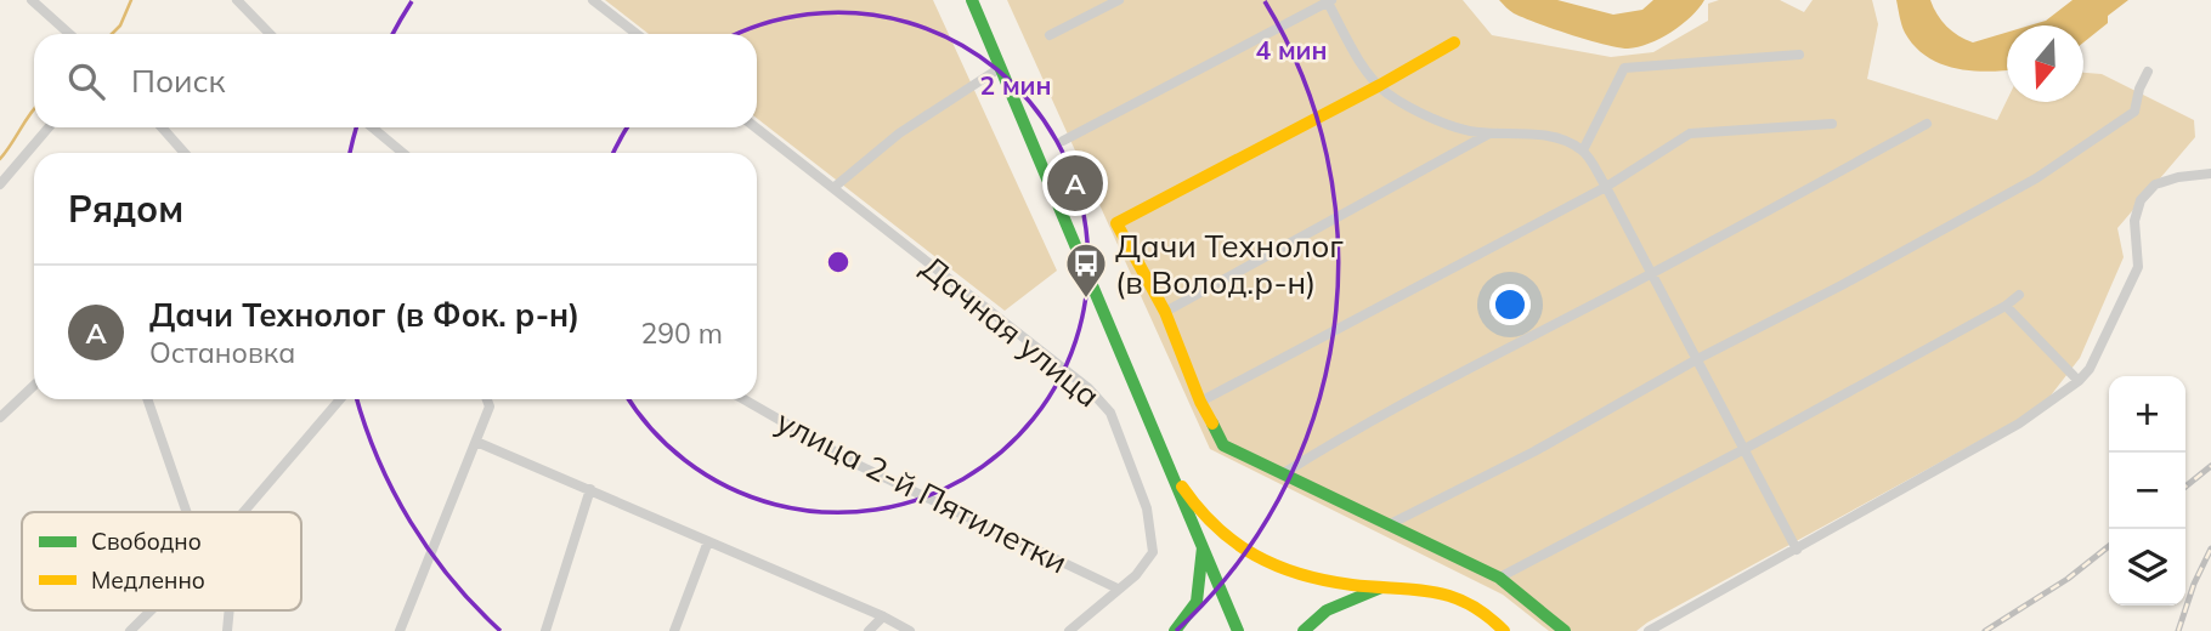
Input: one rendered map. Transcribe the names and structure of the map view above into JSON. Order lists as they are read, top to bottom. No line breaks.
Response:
{"streets":{"street":["Дачная улица","улица 2-й Пятилетки"]},"crossings":[["Дачная улица","улица 2-й Пятилетки"]],"places":{"bus stop":["Дачи Технолог (в Волод.р-н)"]},"legend":["Свободно","Медленно"],"north":"bottom","page":{"search":"Поиск","pins":"A","heading":"Рядом","list":[{"mark":"A","name":"Дачи Технолог (в Фок. р-н)","note":"Остановка","value":"290 m"}],"map_buttons":["+","−"]},"rings":["4 мин","2 мин"]}
